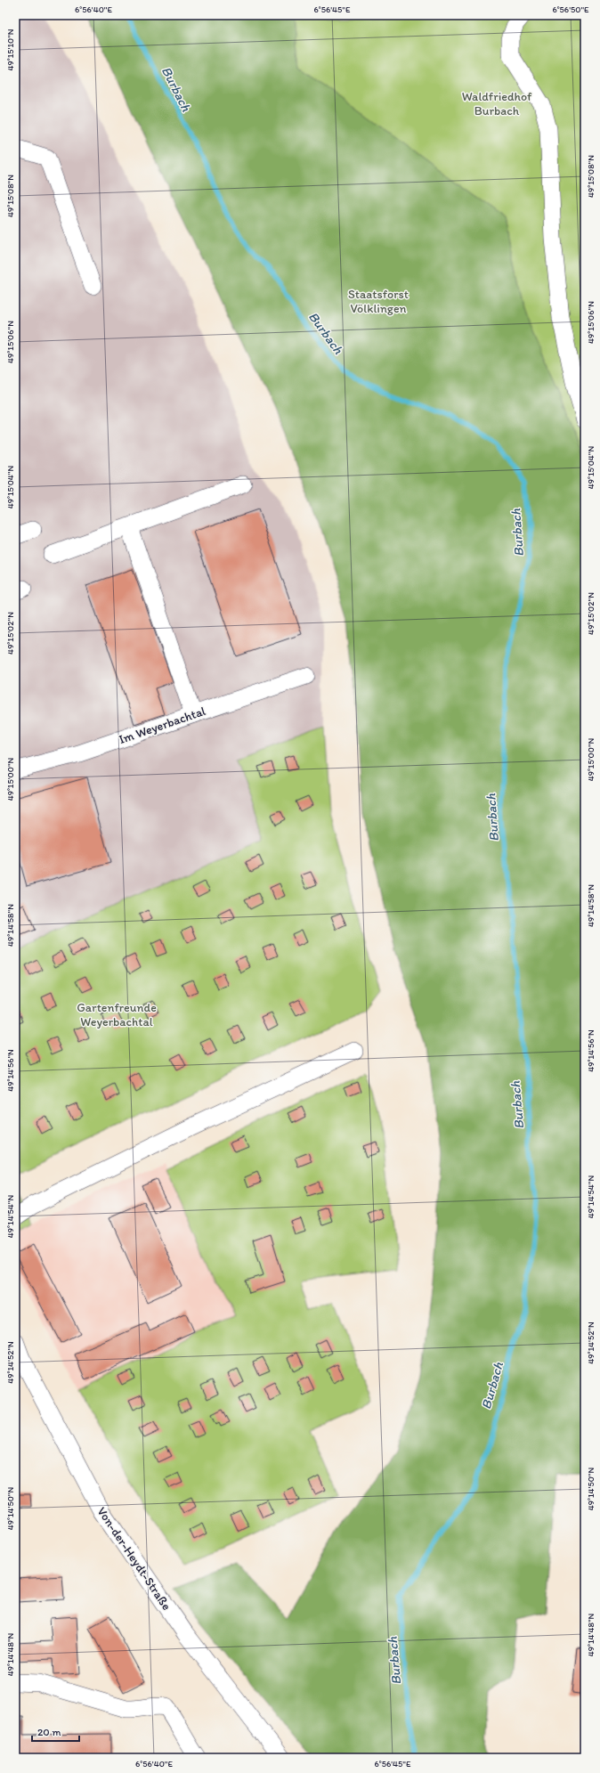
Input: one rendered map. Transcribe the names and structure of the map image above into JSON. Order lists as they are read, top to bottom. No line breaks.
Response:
{"streets":{"street":["Im Weyerbachtal","Von-der-Heydt-Straße"]},"water":["Burbach"],"parks":["Waldfriedhof Burbach","Staatsforst Völklingen","Gartenfreunde Weyerbachtal"],"scale_bar":"20 m","coordinates":["6°56'40\"E","6°56'45\"E","6°56'50\"E","49°15'10\"N","49°15'08\"N","49°15'06\"N","49°15'04\"N","49°15'02\"N","49°15'00\"N","49°14'58\"N","49°14'56\"N","49°14'54\"N","49°14'52\"N","49°14'50\"N","49°14'48\"N"]}
